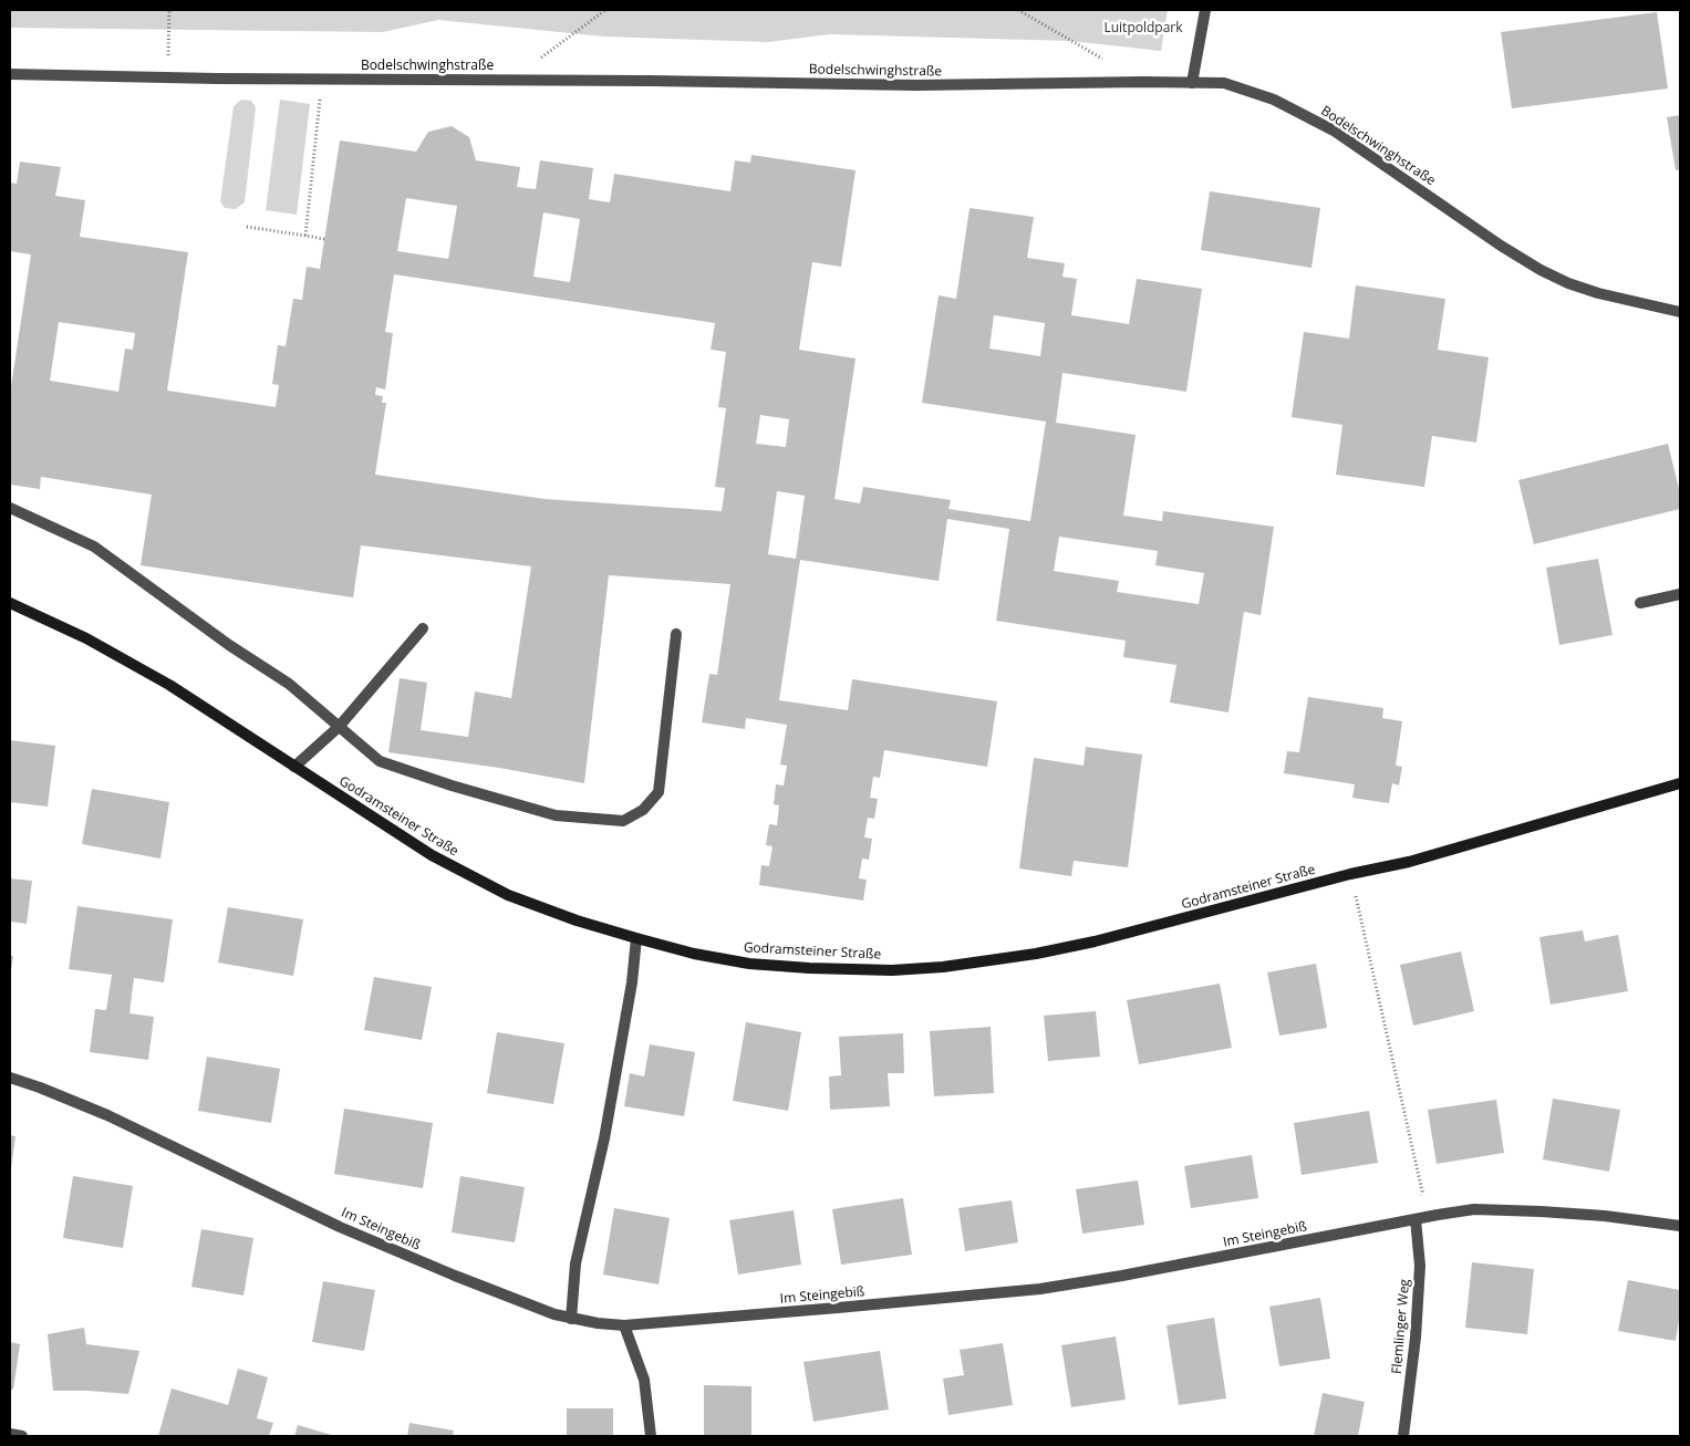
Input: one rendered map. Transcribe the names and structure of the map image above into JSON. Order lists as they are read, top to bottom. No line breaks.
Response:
{"streets":{"street":["Bodelschwinghstraße","Godramsteiner Straße","Im Steingebiß","Flemlinger Weg"]},"crossings":[["Im Steingebiß","Flemlinger Weg"]],"parks":["Luitpoldpark"]}
